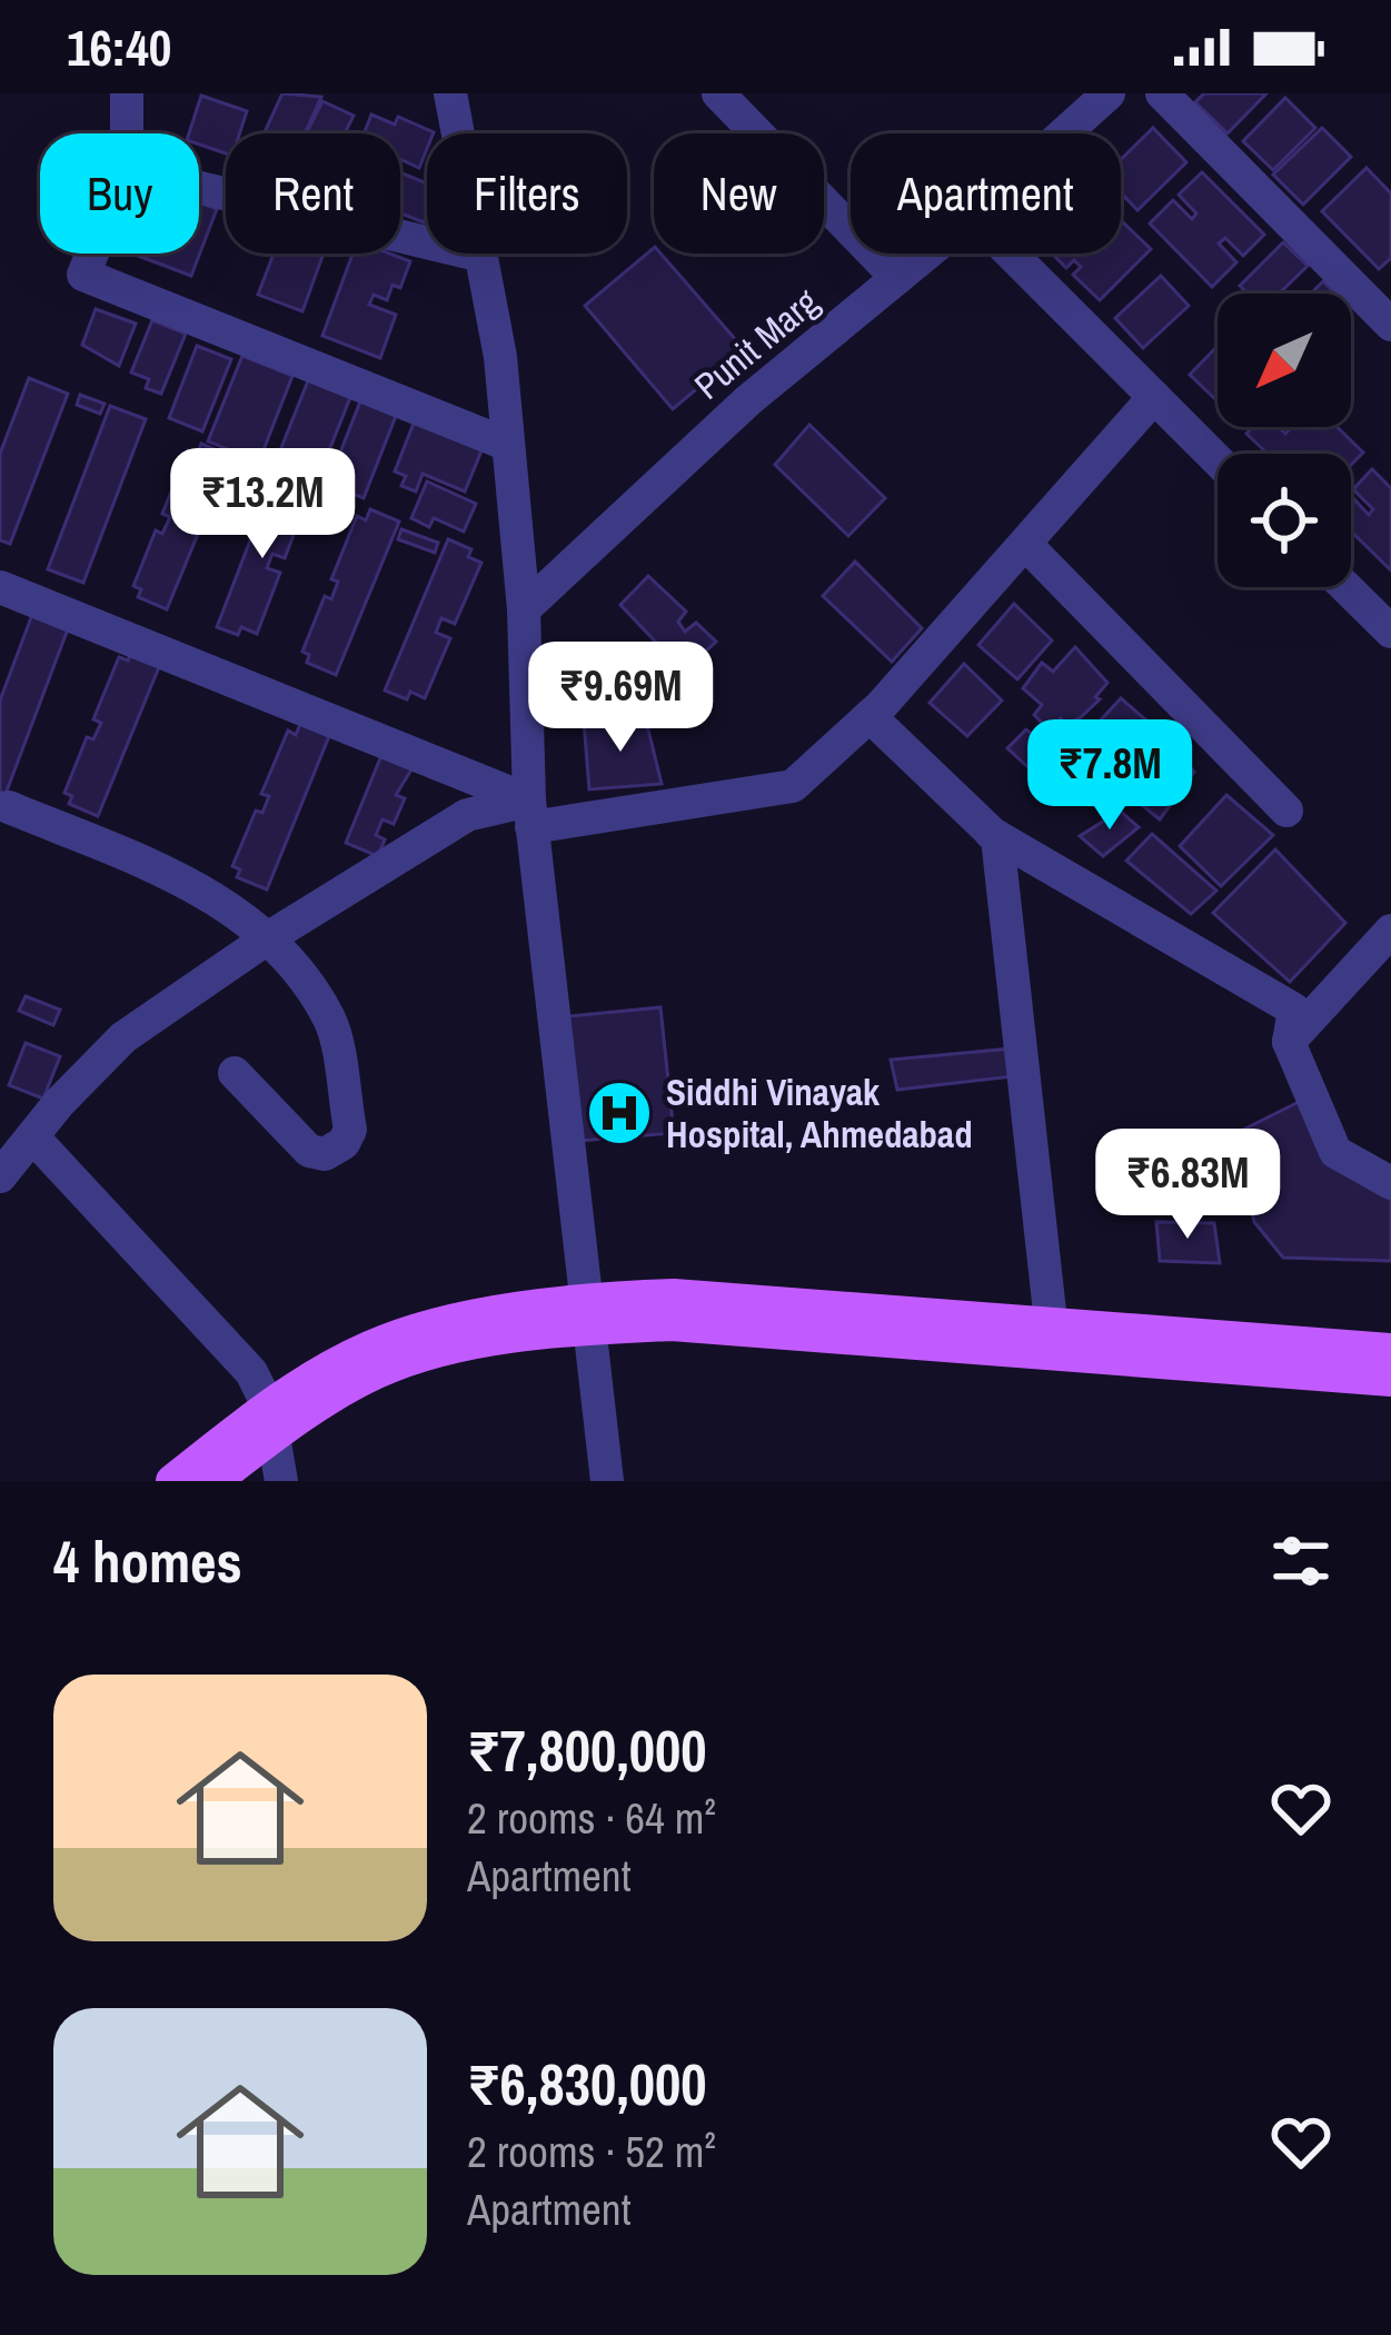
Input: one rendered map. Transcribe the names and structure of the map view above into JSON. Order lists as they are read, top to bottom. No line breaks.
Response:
{"streets":{"street":["Punit Marg"]},"places":{"hospital":["Siddhi Vinayak Hospital, Ahmedabad"]},"north":"bottom left","page":{"status":"16:40","chip":["Buy","Rent","Filters","New","Apartment"],"price":["₹13.2M","₹9.69M","₹7.8M","₹6.83M"],"heading":"4 homes","list":[{"name":"₹7,800,000","note":"2 rooms · 64 m² · Apartment"},{"name":"₹6,830,000","note":"2 rooms · 52 m² · Apartment"}]}}
